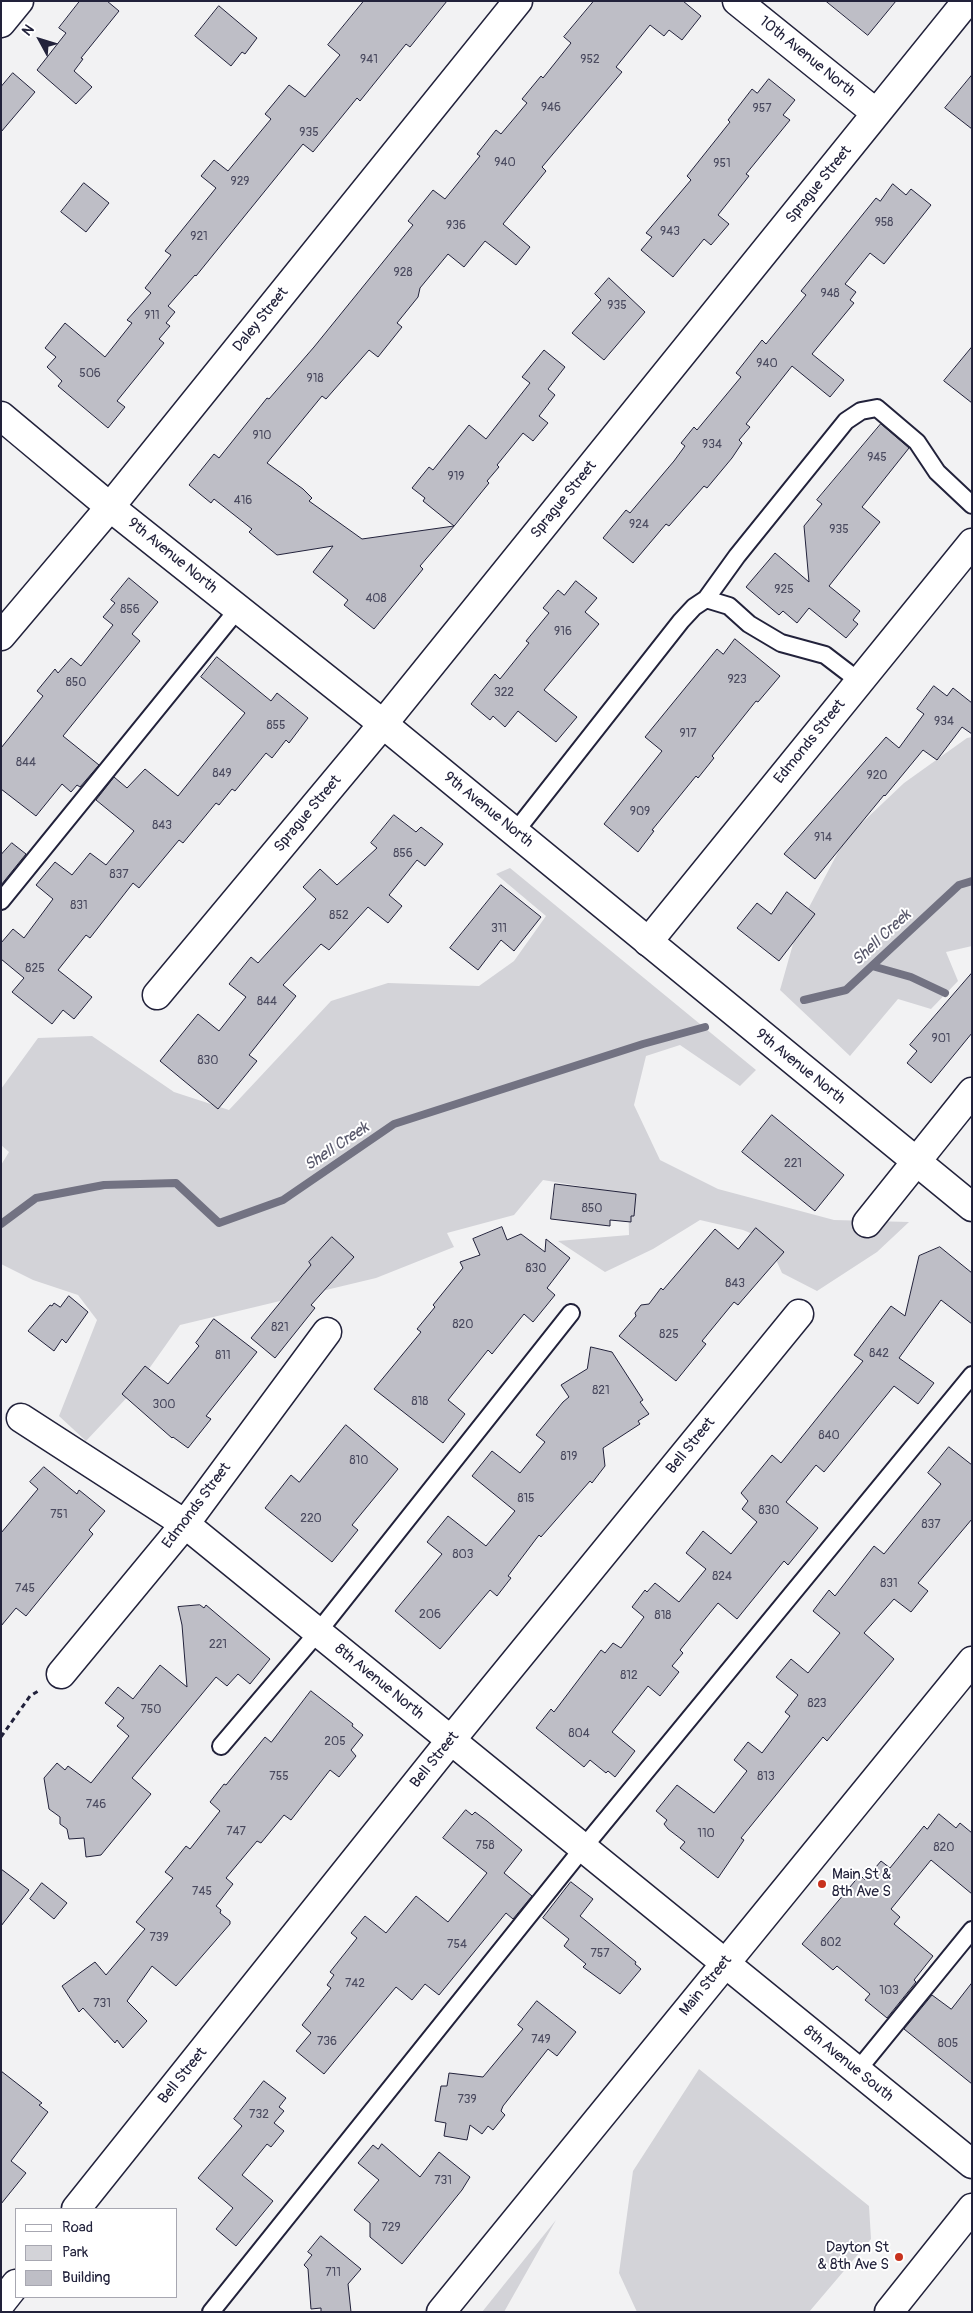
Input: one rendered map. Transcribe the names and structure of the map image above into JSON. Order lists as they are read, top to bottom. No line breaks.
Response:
{"streets":{"street":["10th Avenue North","Sprague Street","Daley Street","9th Avenue North","Edmonds Street","Bell Street","8th Avenue North","Main Street","8th Avenue South"]},"crossings":[["10th Avenue North","Sprague Street"],["Sprague Street","9th Avenue North"],["Daley Street","9th Avenue North"],["9th Avenue North","Edmonds Street"],["Edmonds Street","8th Avenue North"],["Bell Street","8th Avenue North"],["8th Avenue North","Main Street"],["8th Avenue North","8th Avenue South"],["Main Street","8th Avenue South"]],"water":["Shell Creek"],"places":["Main St & 8th Ave S","Dayton St & 8th Ave S"],"house_numbers":["941","952","946","957","935","940","951","929","958","936","943","921","928","948","935","911","940","506","918","910","934","945","919","416","924","935","925","408","856","916","923","850","322","934","855","917","844","849","920","909","843","914","856","837","831","852","311","825","844","901","830","221","850","830","843","820","821","825","842","811","821","818","300","840","819","810","815","830","751","220","837","803","824","831","745","206","818","221","812","823","750","804","205","755","813","746","747","110","758","820","745","739","802","754","757","742","103","731","749","736","805","739","732","731","729","711"],"legend":["Road","Park","Building"],"north":"top left"}
